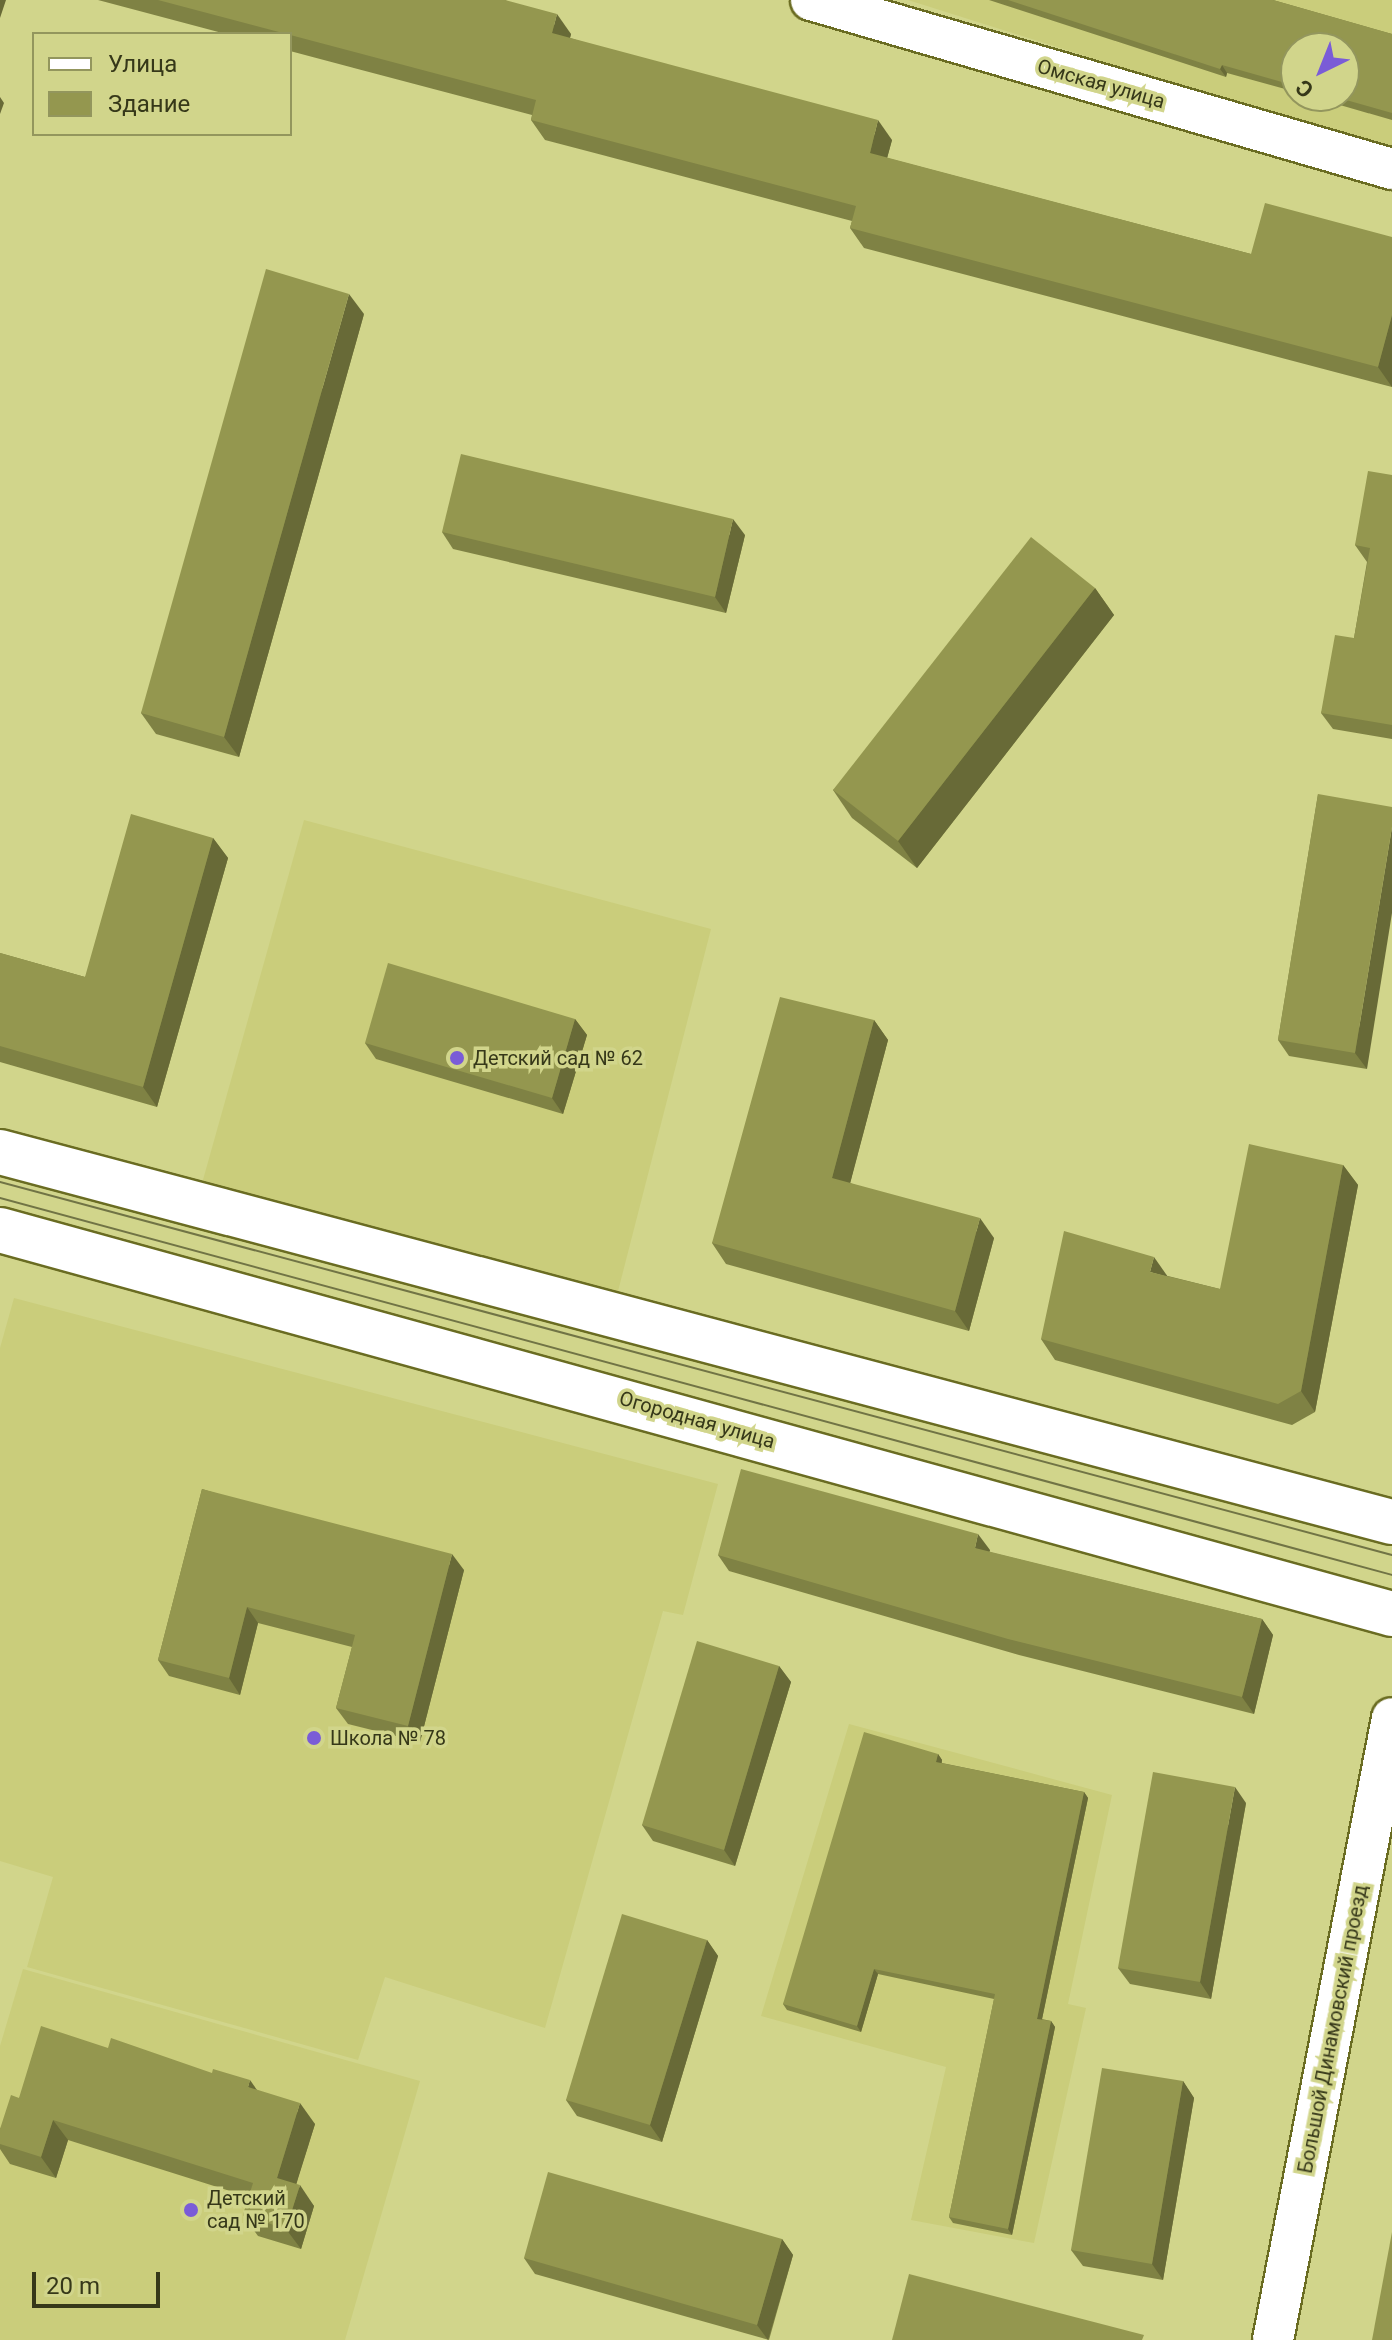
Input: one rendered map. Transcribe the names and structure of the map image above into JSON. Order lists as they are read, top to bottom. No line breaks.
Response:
{"streets":{"street":["Омская улица","Огородная улица","Большой Динамовский проезд"]},"places":["Детский сад № 62","Школа № 78","Детский сад № 170"],"legend":["Улица","Здание"],"scale_bar":"20 m","north":"bottom left"}
